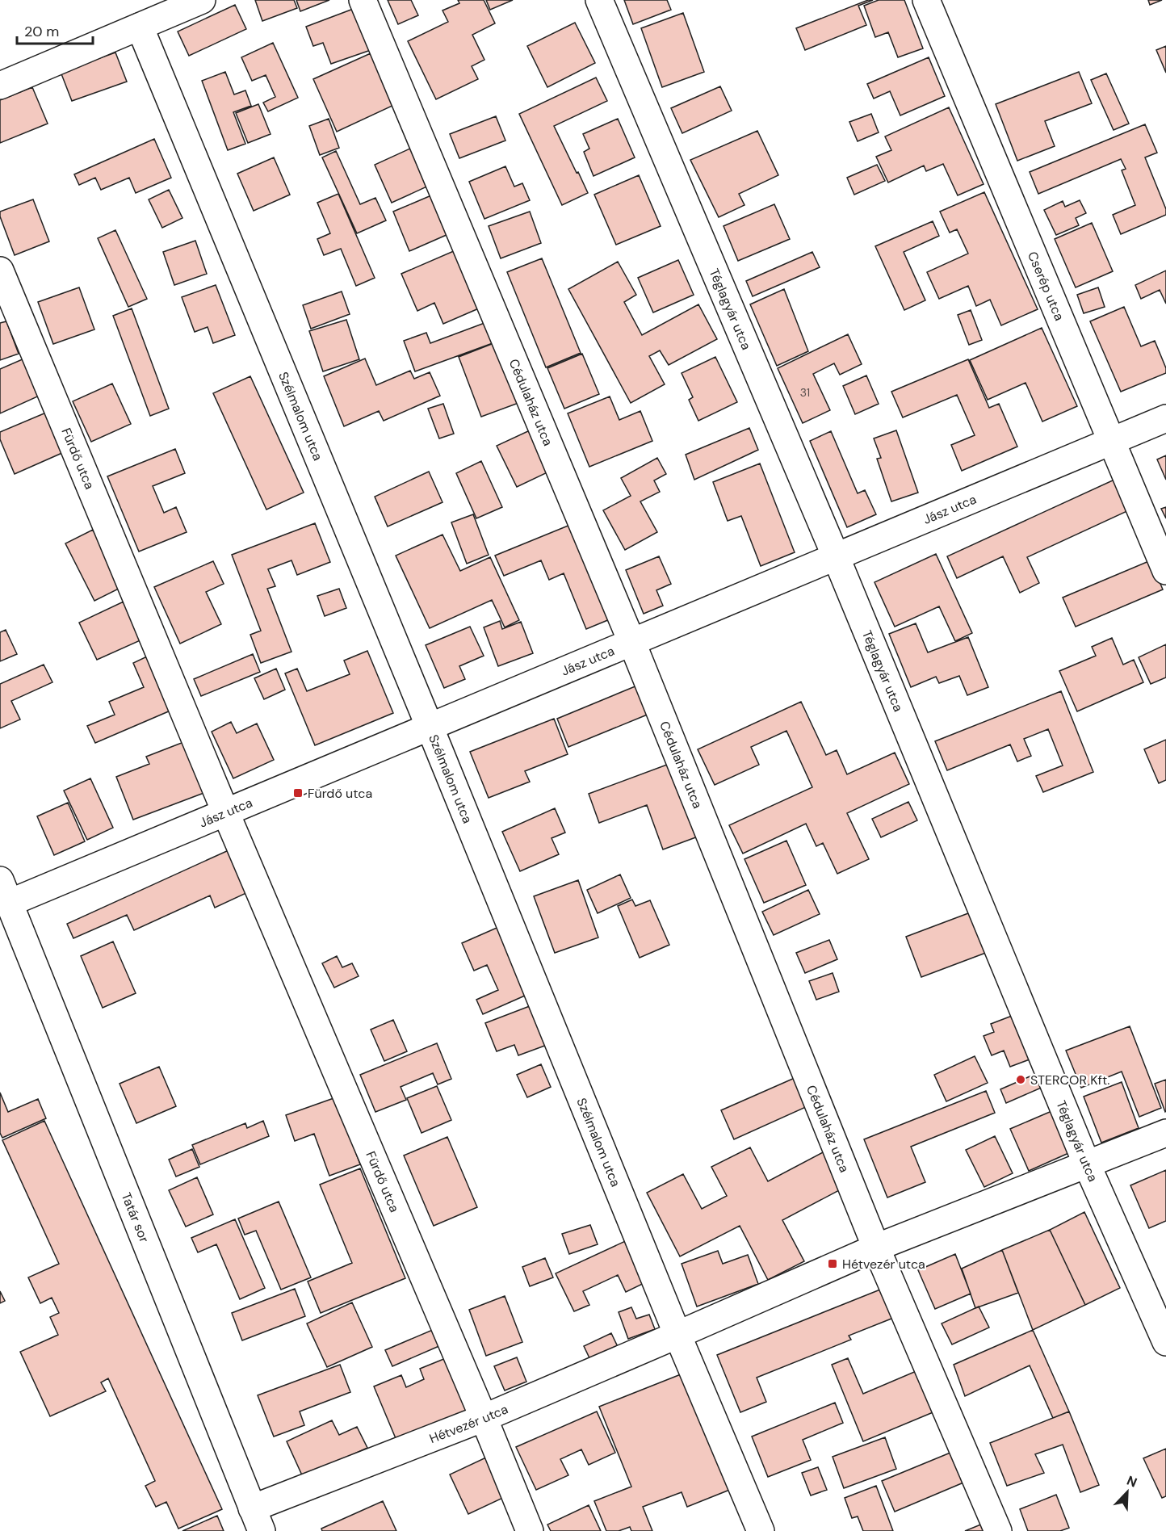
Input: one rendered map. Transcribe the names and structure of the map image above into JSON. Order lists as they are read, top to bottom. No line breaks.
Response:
{"streets":{"street":["Cserép utca","Téglagyár utca","Cédulaház utca","Szélmalom utca","Fürdő utca","Jász utca","Tatár sor","Hétvezér utca"]},"crossings":[["Cserép utca","Jász utca"],["Téglagyár utca","Jász utca"],["Téglagyár utca","Hétvezér utca"],["Cédulaház utca","Jász utca"],["Cédulaház utca","Hétvezér utca"],["Szélmalom utca","Jász utca"],["Szélmalom utca","Hétvezér utca"],["Fürdő utca","Jász utca"],["Fürdő utca","Hétvezér utca"],["Jász utca","Tatár sor"],["Tatár sor","Hétvezér utca"]],"places":{"transit":["Fürdő utca","Hétvezér utca"],"other":["STERCOR Kft."]},"house_numbers":["31"],"scale_bar":"20 m","north":"top right"}
